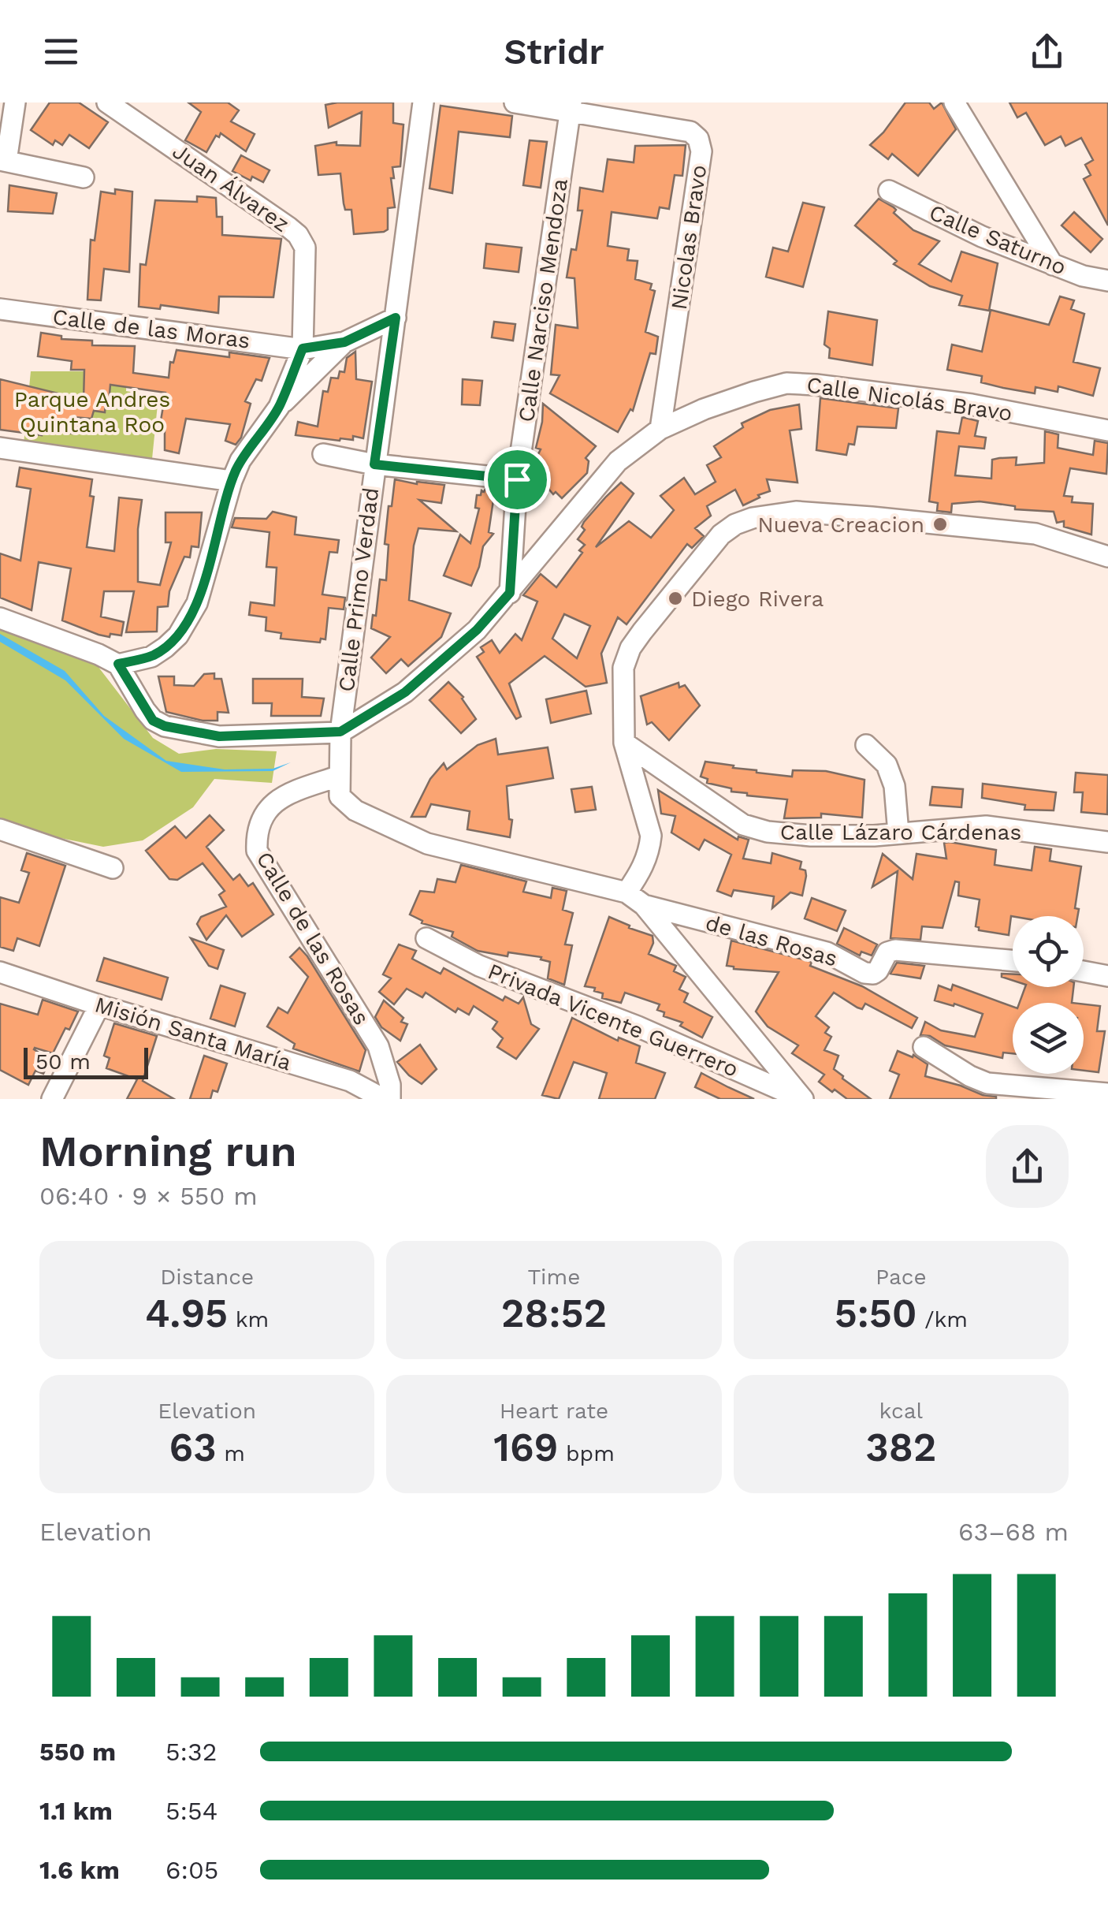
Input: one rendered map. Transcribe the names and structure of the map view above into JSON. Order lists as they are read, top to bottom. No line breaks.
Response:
{"streets":{"street":["Juan Álvarez","Nicolas Bravo","Calle Saturno","Calle Narciso Mendoza","Calle de las Moras","Calle Nicolás Bravo","Calle Primo Verdad","Calle Lázaro Cárdenas","Calle de las Rosas","de las Rosas","Privada Vicente Guerrero","Misión Santa María"]},"crossings":[["Juan Álvarez","Calle de las Moras"],["Nicolas Bravo","Calle Narciso Mendoza"],["Nicolas Bravo","Calle Nicolás Bravo"],["Calle Narciso Mendoza","Calle Nicolás Bravo"],["Calle Nicolás Bravo","Calle Primo Verdad"],["Calle Primo Verdad","Calle de las Rosas"]],"parks":["Parque Andres Quintana Roo"],"places":["Nueva Creacion","Diego Rivera"],"scale_bar":"50 m","page":{"header":"Stridr","scale":"50 m","heading":["Morning run","06:40 · 9 × 550 m"],"stats":[["Distance","4.95 km"],["Time","28:52"],["Pace","5:50 /km"],["Elevation","63 m"],["Heart rate","169 bpm"],["kcal","382"]],"chart":["Elevation","63–68 m"],"list":[{"name":"550 m","note":"5:32"},{"name":"1.1 km","note":"5:54"},{"name":"1.6 km","note":"6:05"}]}}
